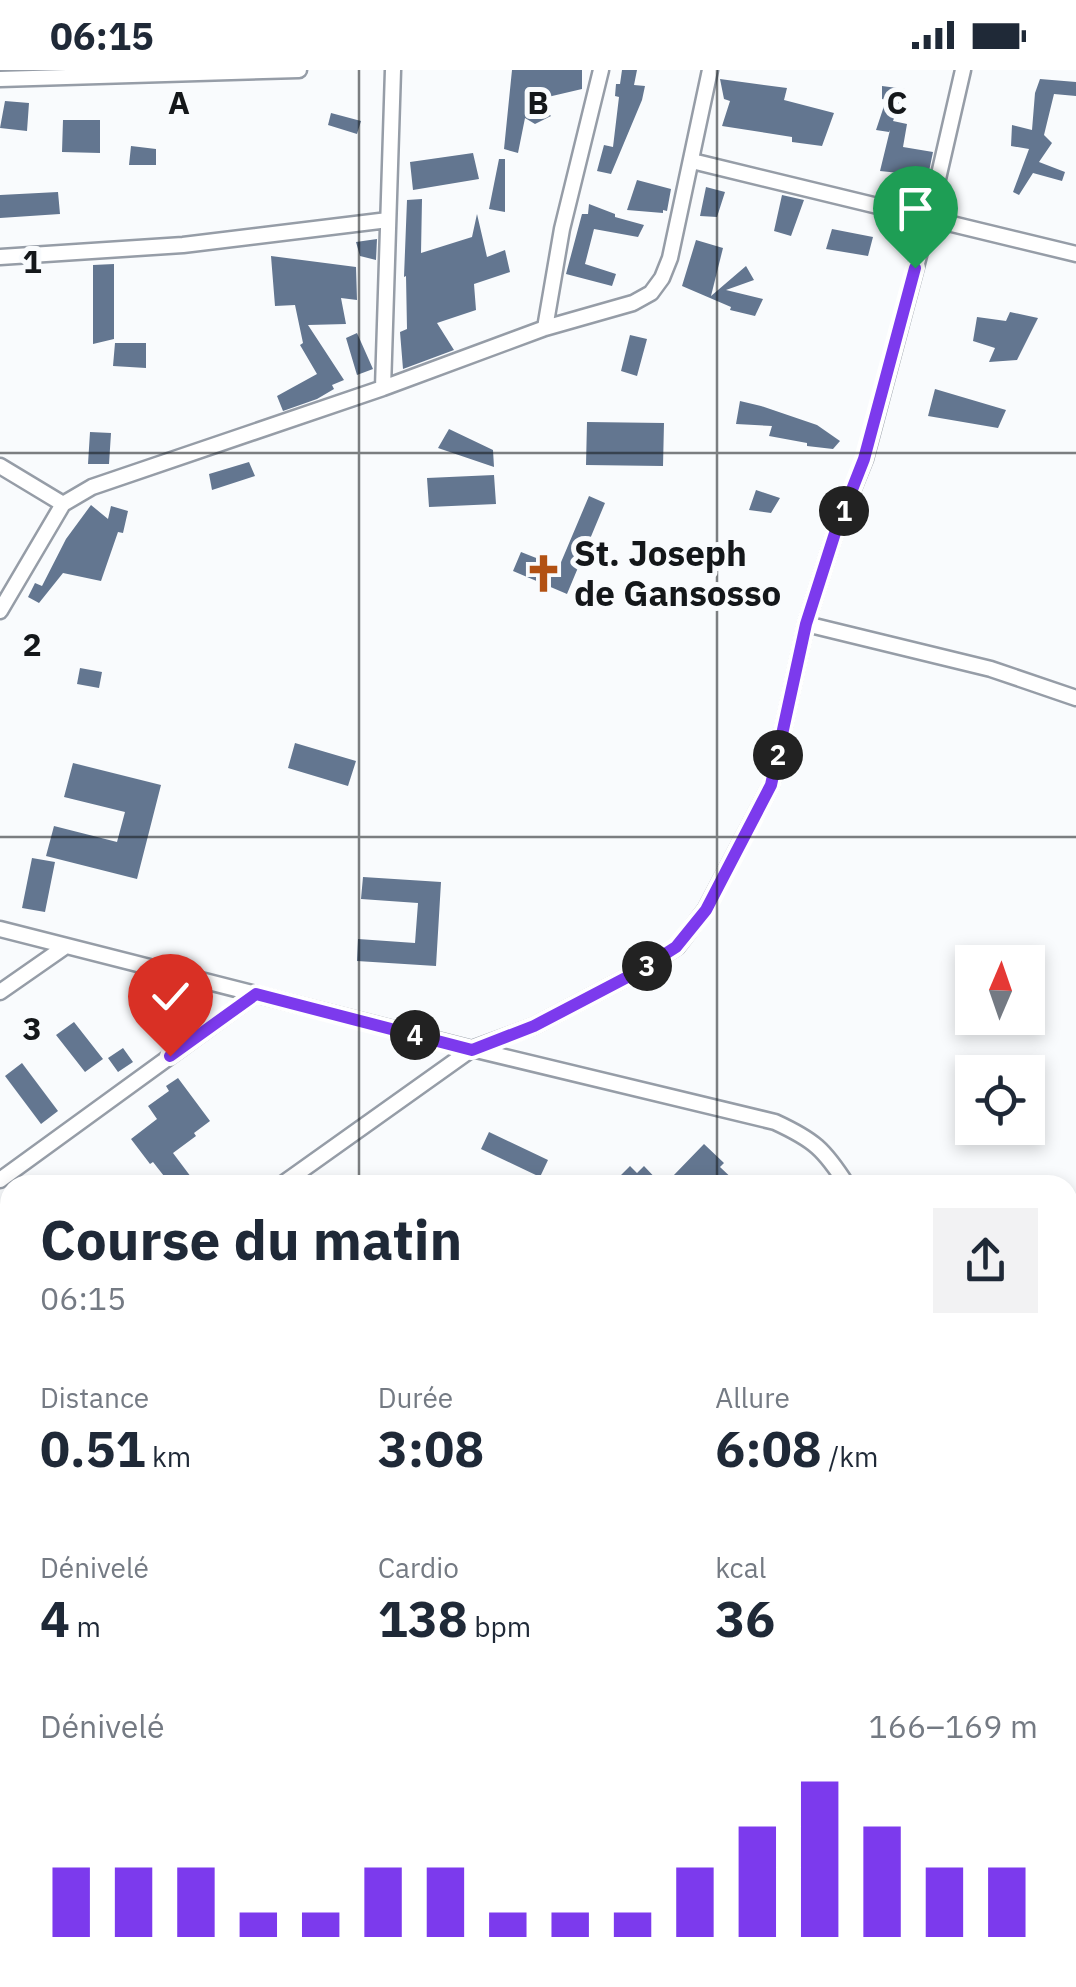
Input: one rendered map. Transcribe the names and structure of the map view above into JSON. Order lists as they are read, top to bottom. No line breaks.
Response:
{"places":{"church":["St. Joseph de Gansosso"]},"north":"top","page":{"status":"06:15","pins":["1","2","3","4"],"heading":["Course du matin","06:15"],"stats":[["Distance","0.51 km"],["Durée","3:08"],["Allure","6:08 /km"],["Dénivelé","4 m"],["Cardio","138 bpm"],["kcal","36"]],"chart":["Dénivelé","166–169 m"]},"grid":{"columns":["A","B","C"],"rows":["1","2","3"]}}
